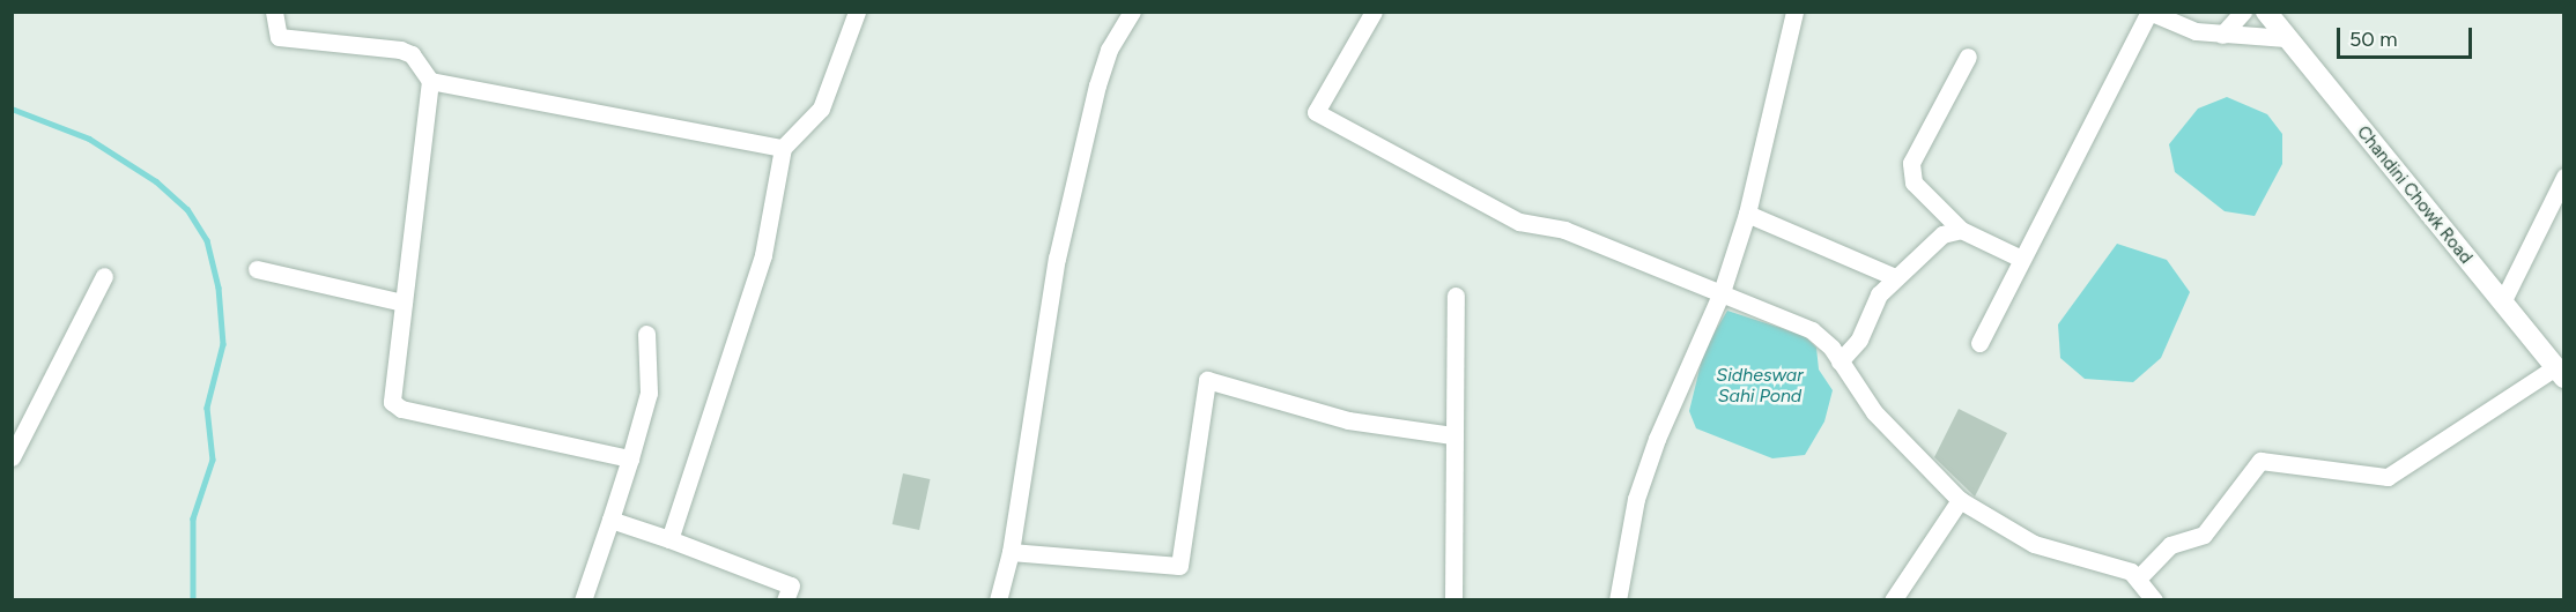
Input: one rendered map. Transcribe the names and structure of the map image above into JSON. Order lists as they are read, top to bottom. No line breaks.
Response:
{"streets":{"street":["Chandini Chowk Road"]},"water":["Sidheswar Sahi Pond"],"scale_bar":"50 m"}
